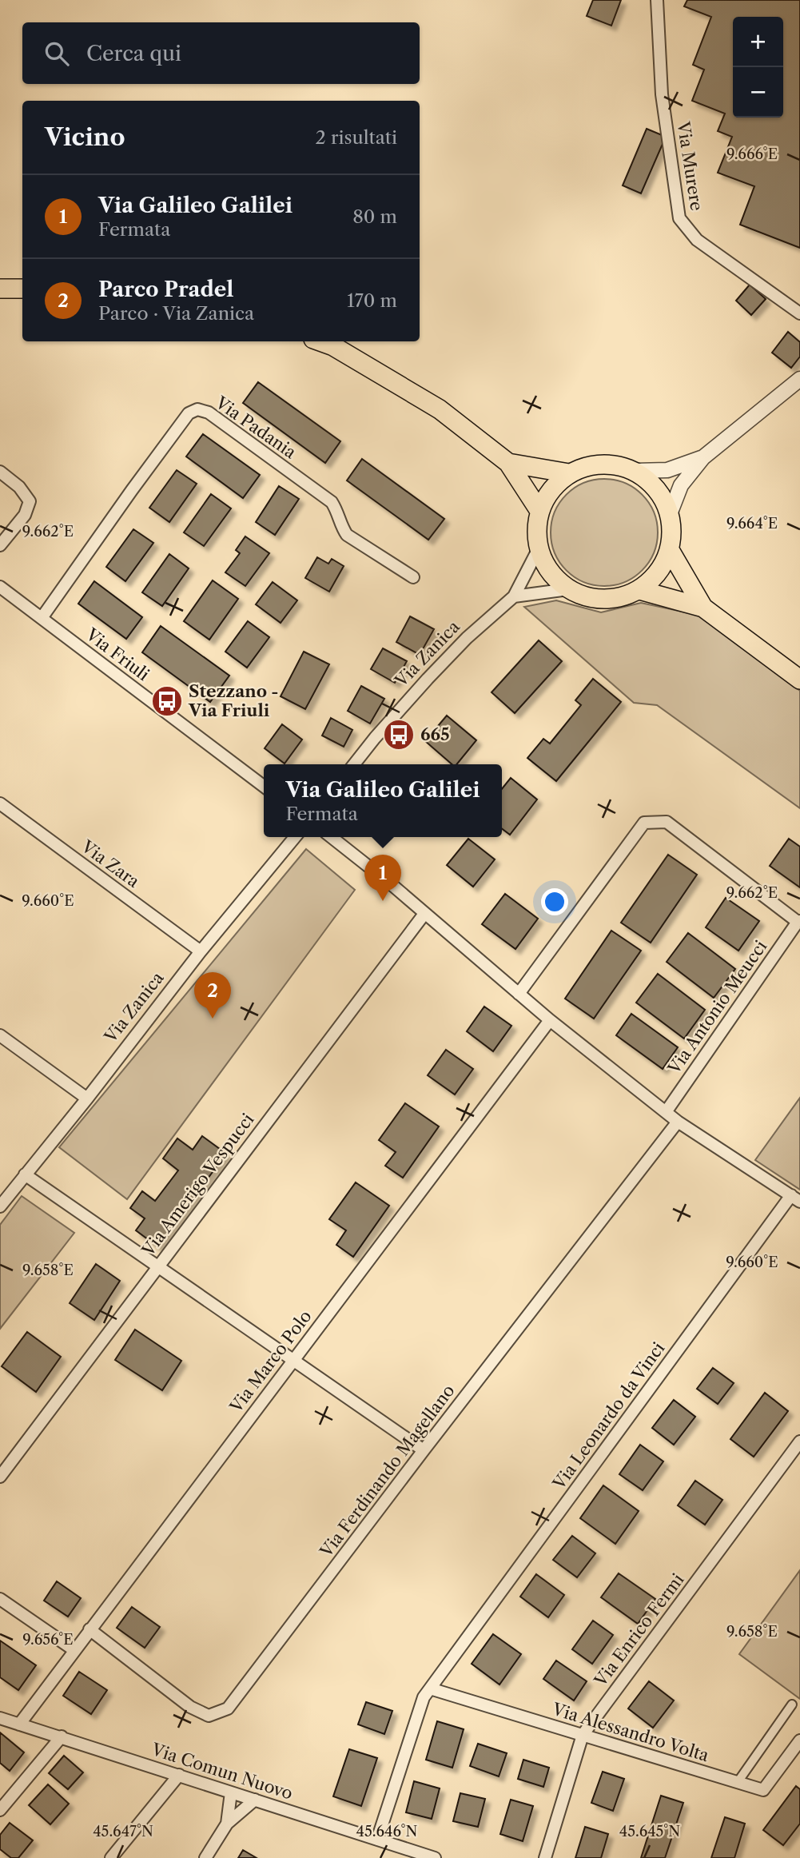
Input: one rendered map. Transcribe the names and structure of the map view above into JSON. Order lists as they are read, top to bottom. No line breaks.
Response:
{"streets":{"street":["Via Murere","Via Padania","Via Zanica","Via Friuli","Via Zara","Via Antonio Meucci","Via Amerigo Vespucci","Via Marco Polo","Via Leonardo da Vinci","Via Ferdinando Magellano","Via Enrico Fermi","Via Alessandro Volta","Via Comun Nuovo"]},"crossings":[["Via Padania","Via Friuli"],["Via Zanica","Via Zara"],["Via Marco Polo","Via Ferdinando Magellano"],["Via Marco Polo","Via Comun Nuovo"],["Via Leonardo da Vinci","Via Alessandro Volta"],["Via Leonardo da Vinci","Via Comun Nuovo"],["Via Enrico Fermi","Via Alessandro Volta"]],"places":{"bus stop":["Stezzano - Via Friuli","665"]},"page":{"map_buttons":["+","−"],"search":"Cerca qui","heading":["Vicino","2 risultati"],"list":[{"mark":"1","name":"Via Galileo Galilei","note":"Fermata","value":"80 m"},{"mark":"2","name":"Parco Pradel","note":"Parco · Via Zanica","value":"170 m"}],"popup":["Via Galileo Galilei","Fermata"],"pins":["1","2"]},"coordinates":["9.666°E","9.664°E","9.662°E","9.660°E","9.658°E","9.656°E","45.647°N","45.646°N","45.645°N"]}
